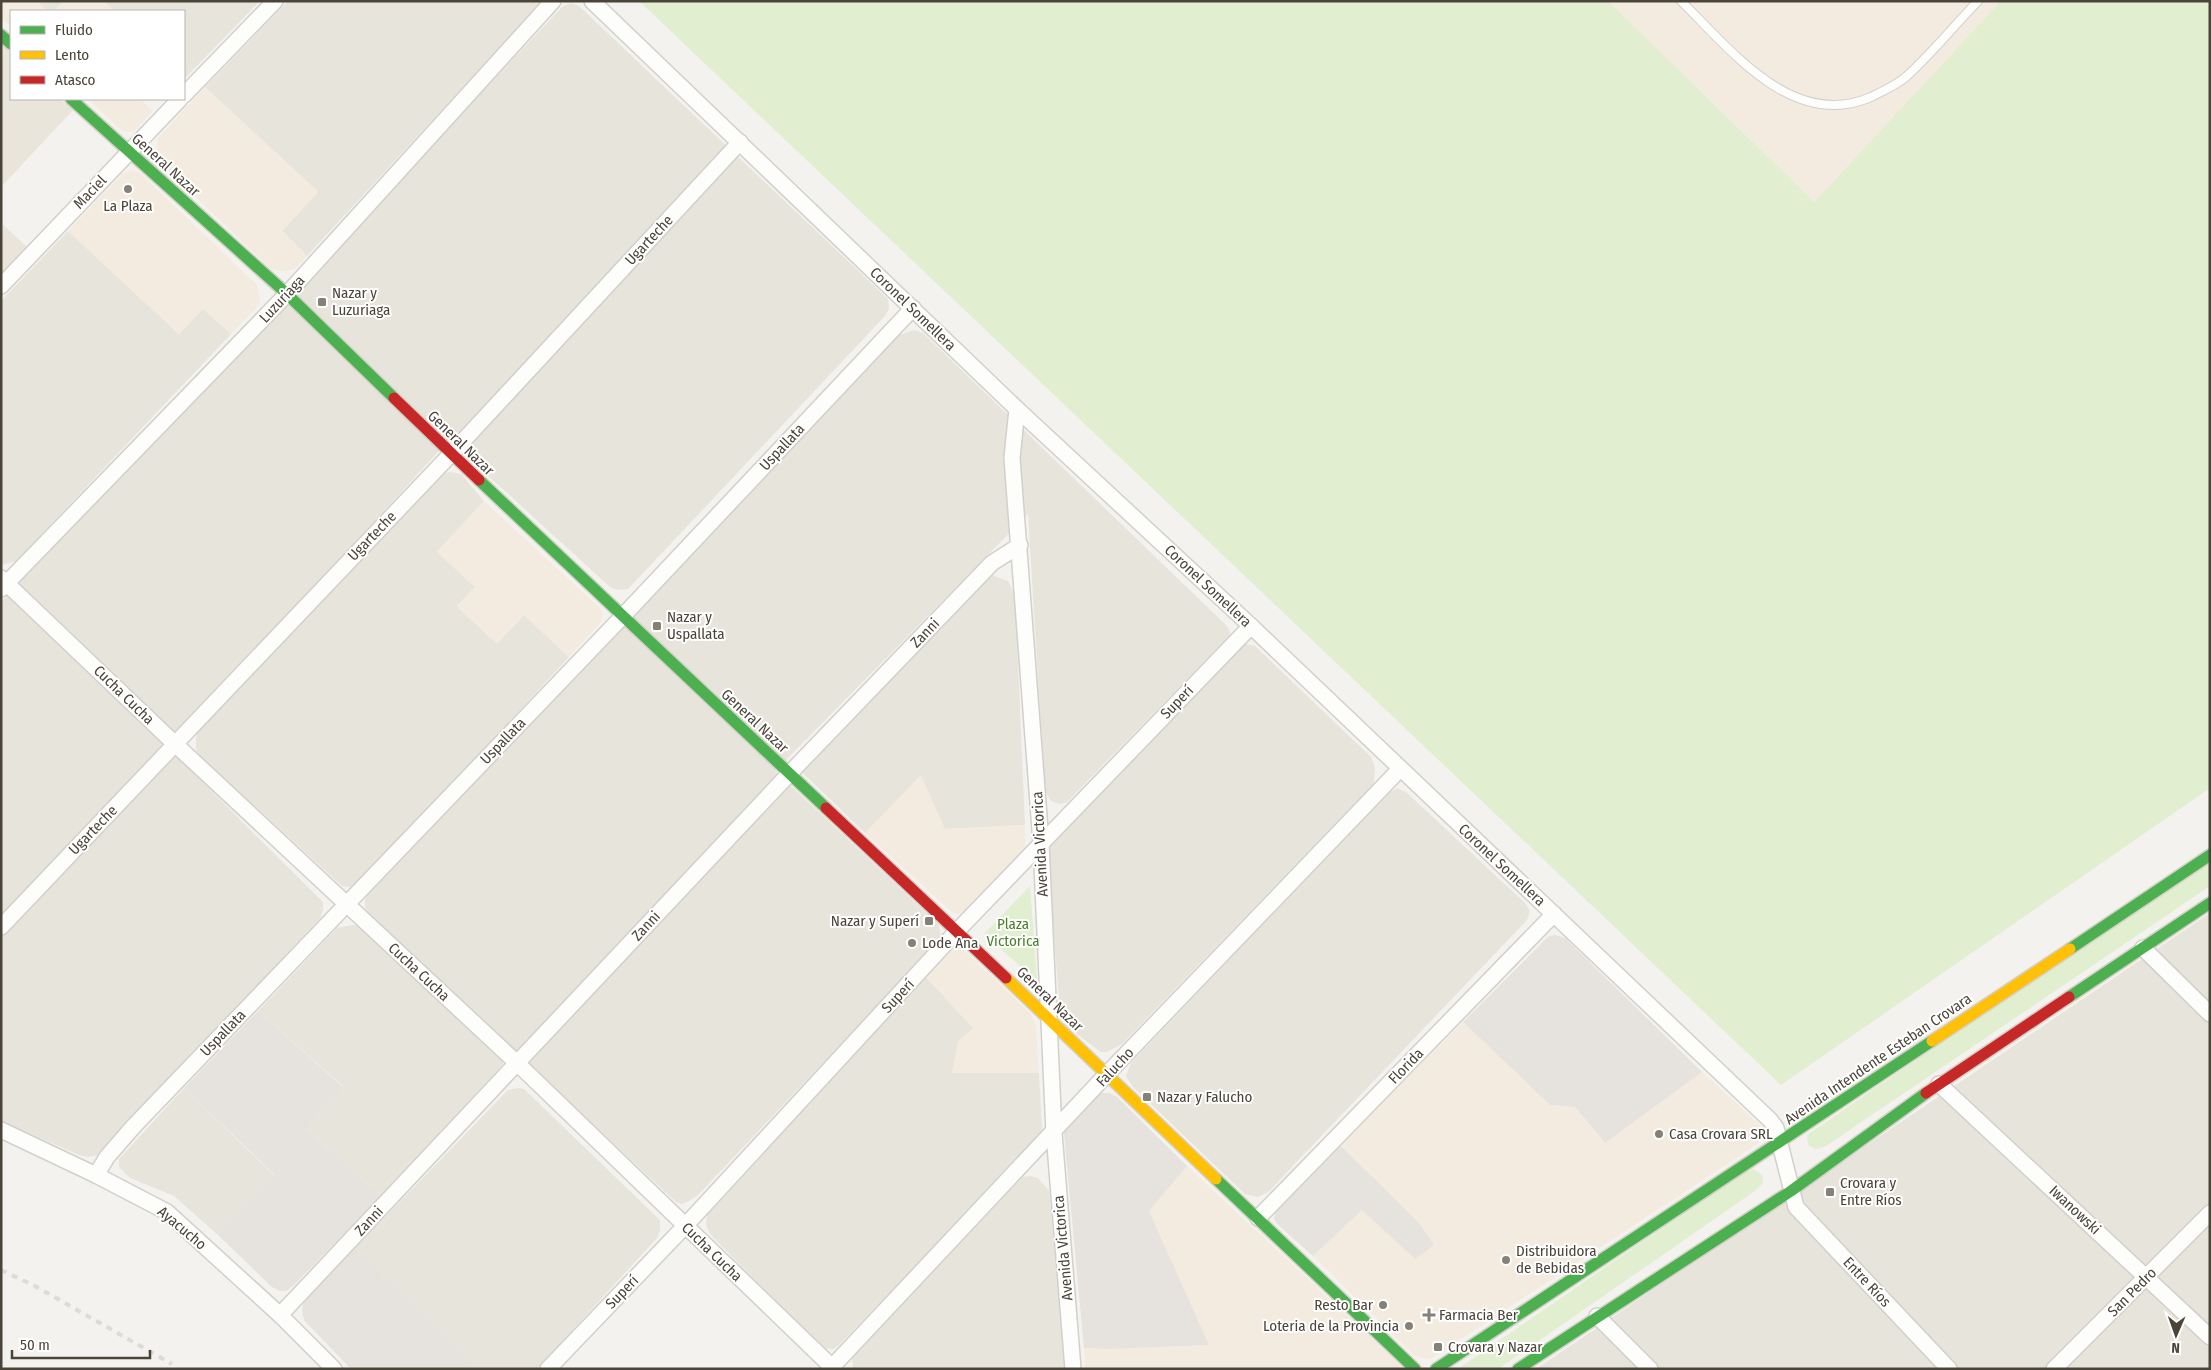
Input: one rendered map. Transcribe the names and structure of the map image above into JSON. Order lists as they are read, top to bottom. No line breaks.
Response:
{"streets":{"street":["General Nazar","Maciel","Ugarteche","Luzuriaga","Coronel Somellera","Uspallata","Zanni","Cucha Cucha","Superí","Avenida Victorica","Avenida Intendente Esteban Crovara","Florida","Falucho","Iwanowski","Ayacucho","Entre Ríos","San Pedro"]},"crossings":[["General Nazar","Maciel"],["General Nazar","Ugarteche"],["General Nazar","Luzuriaga"],["General Nazar","Uspallata"],["General Nazar","Zanni"],["General Nazar","Superí"],["General Nazar","Avenida Victorica"],["General Nazar","Florida"],["General Nazar","Falucho"],["Ugarteche","Coronel Somellera"],["Ugarteche","Cucha Cucha"],["Luzuriaga","Cucha Cucha"],["Coronel Somellera","Uspallata"],["Coronel Somellera","Superí"],["Coronel Somellera","Avenida Victorica"],["Coronel Somellera","Avenida Intendente Esteban Crovara"],["Coronel Somellera","Florida"],["Coronel Somellera","Falucho"],["Coronel Somellera","Entre Ríos"],["Uspallata","Cucha Cucha"],["Uspallata","Ayacucho"],["Zanni","Cucha Cucha"],["Zanni","Avenida Victorica"],["Zanni","Ayacucho"],["Cucha Cucha","Superí"],["Cucha Cucha","Falucho"],["Superí","Avenida Victorica"],["Avenida Victorica","Falucho"],["Iwanowski","San Pedro"]],"parks":["Plaza Victorica"],"places":{"other":["La Plaza","Lode Ana","Casa Crovara SRL","Distribuidora de Bebidas","Resto Bar","Loteria de la Provincia"],"transit":["Nazar y Luzuriaga","Nazar y Uspallata","Nazar y Superí","Nazar y Falucho","Crovara y Entre Ríos","Crovara y Nazar"],"health":["Farmacia Ber"]},"legend":["Fluido","Lento","Atasco"],"scale_bar":"50 m","north":"bottom"}
